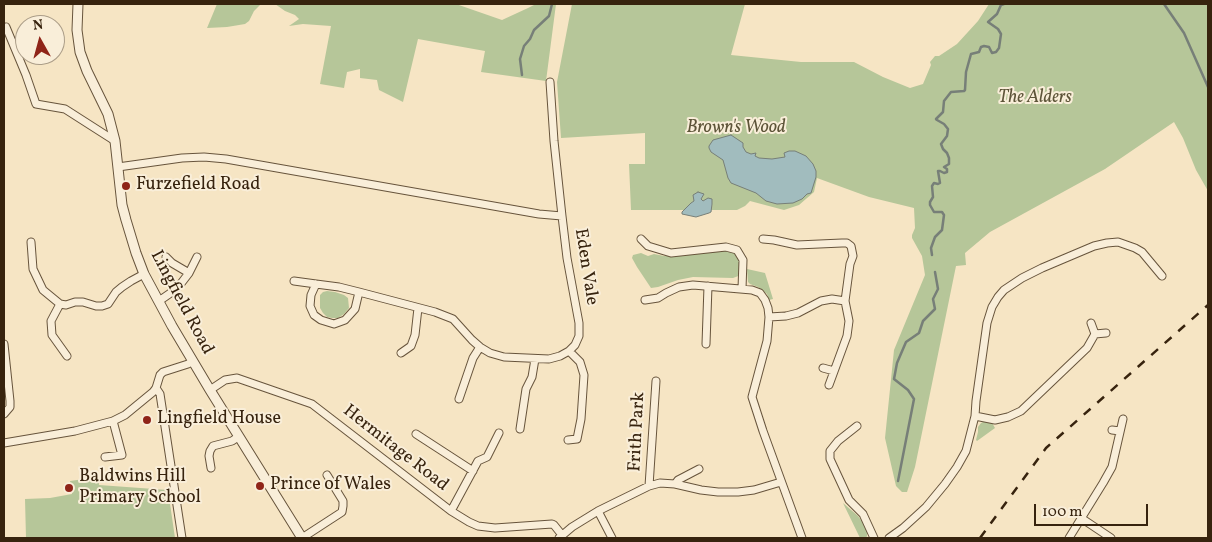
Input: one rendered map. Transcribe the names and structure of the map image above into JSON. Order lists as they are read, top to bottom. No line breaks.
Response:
{"streets":{"street":["Eden Vale","Lingfield Road","Frith Park","Hermitage Road"]},"crossings":[["Lingfield Road","Hermitage Road"]],"parks":["The Alders","Brown's Wood"],"places":["Furzefield Road","Lingfield House","Prince of Wales","Baldwins Hill Primary School"],"scale_bar":"100 m","north":"top"}
